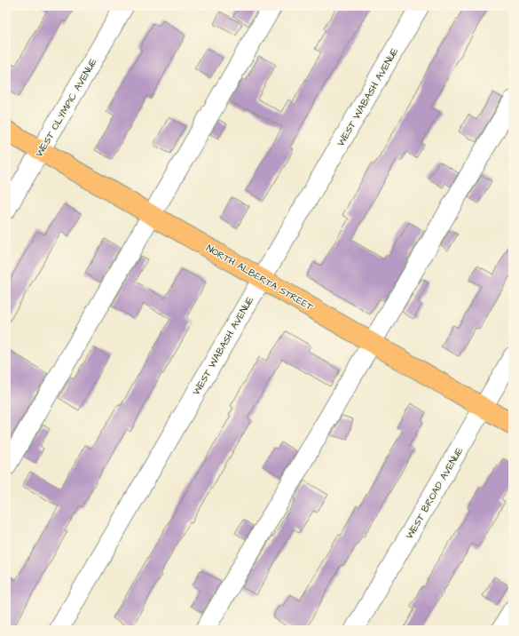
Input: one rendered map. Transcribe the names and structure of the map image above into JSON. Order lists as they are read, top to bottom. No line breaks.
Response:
{"streets":{"main road":["NORTH ALBERTA STREET"],"street":["WEST WABASH AVENUE","WEST OLYMPIC AVENUE","WEST BROAD AVENUE"]},"crossings":[["WEST WABASH AVENUE","NORTH ALBERTA STREET"],["WEST OLYMPIC AVENUE","NORTH ALBERTA STREET"],["NORTH ALBERTA STREET","WEST BROAD AVENUE"]]}
